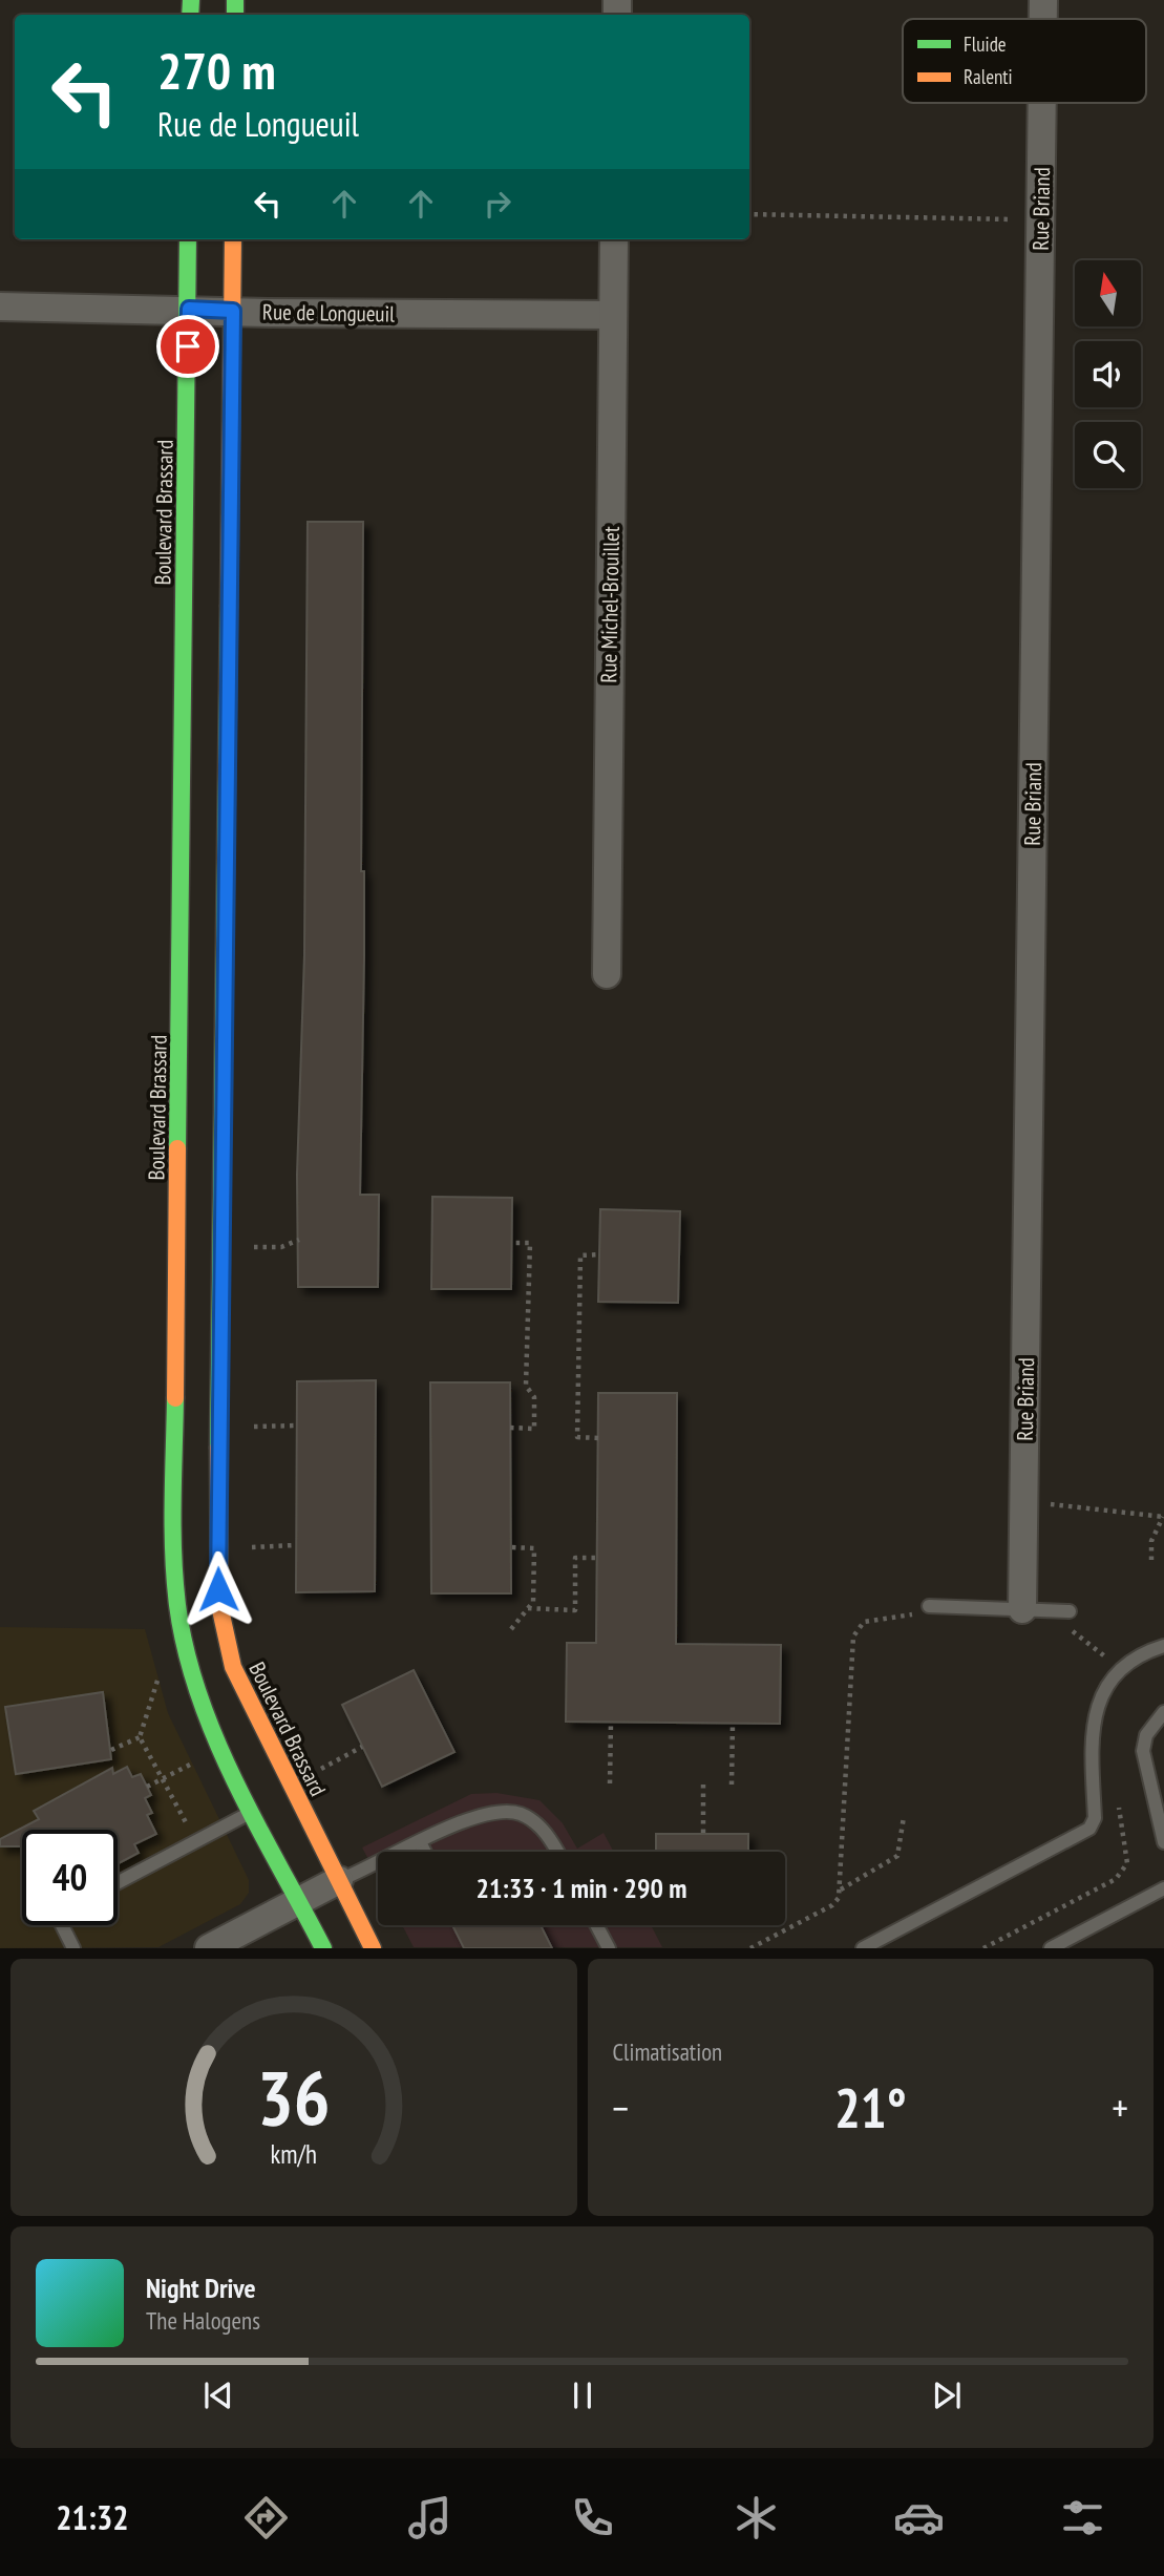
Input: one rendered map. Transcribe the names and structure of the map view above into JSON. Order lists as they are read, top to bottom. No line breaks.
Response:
{"streets":{"street":["Rue Briand","Rue de Longueuil","Boulevard Brassard","Rue Michel-Brouillet"]},"crossings":[["Rue de Longueuil","Boulevard Brassard"],["Rue de Longueuil","Rue Michel-Brouillet"]],"legend":["Fluide","Ralenti"],"north":"top","page":{"turn":["270 m","Rue de Longueuil"],"limit":"40","trip":"21:33 · 1 min · 290 m","tile":"Climatisation","heat":["−","21°","+"],"song":["Night Drive","The Halogens"],"tabs":"21:32","gauge":["36","km/h"]}}
